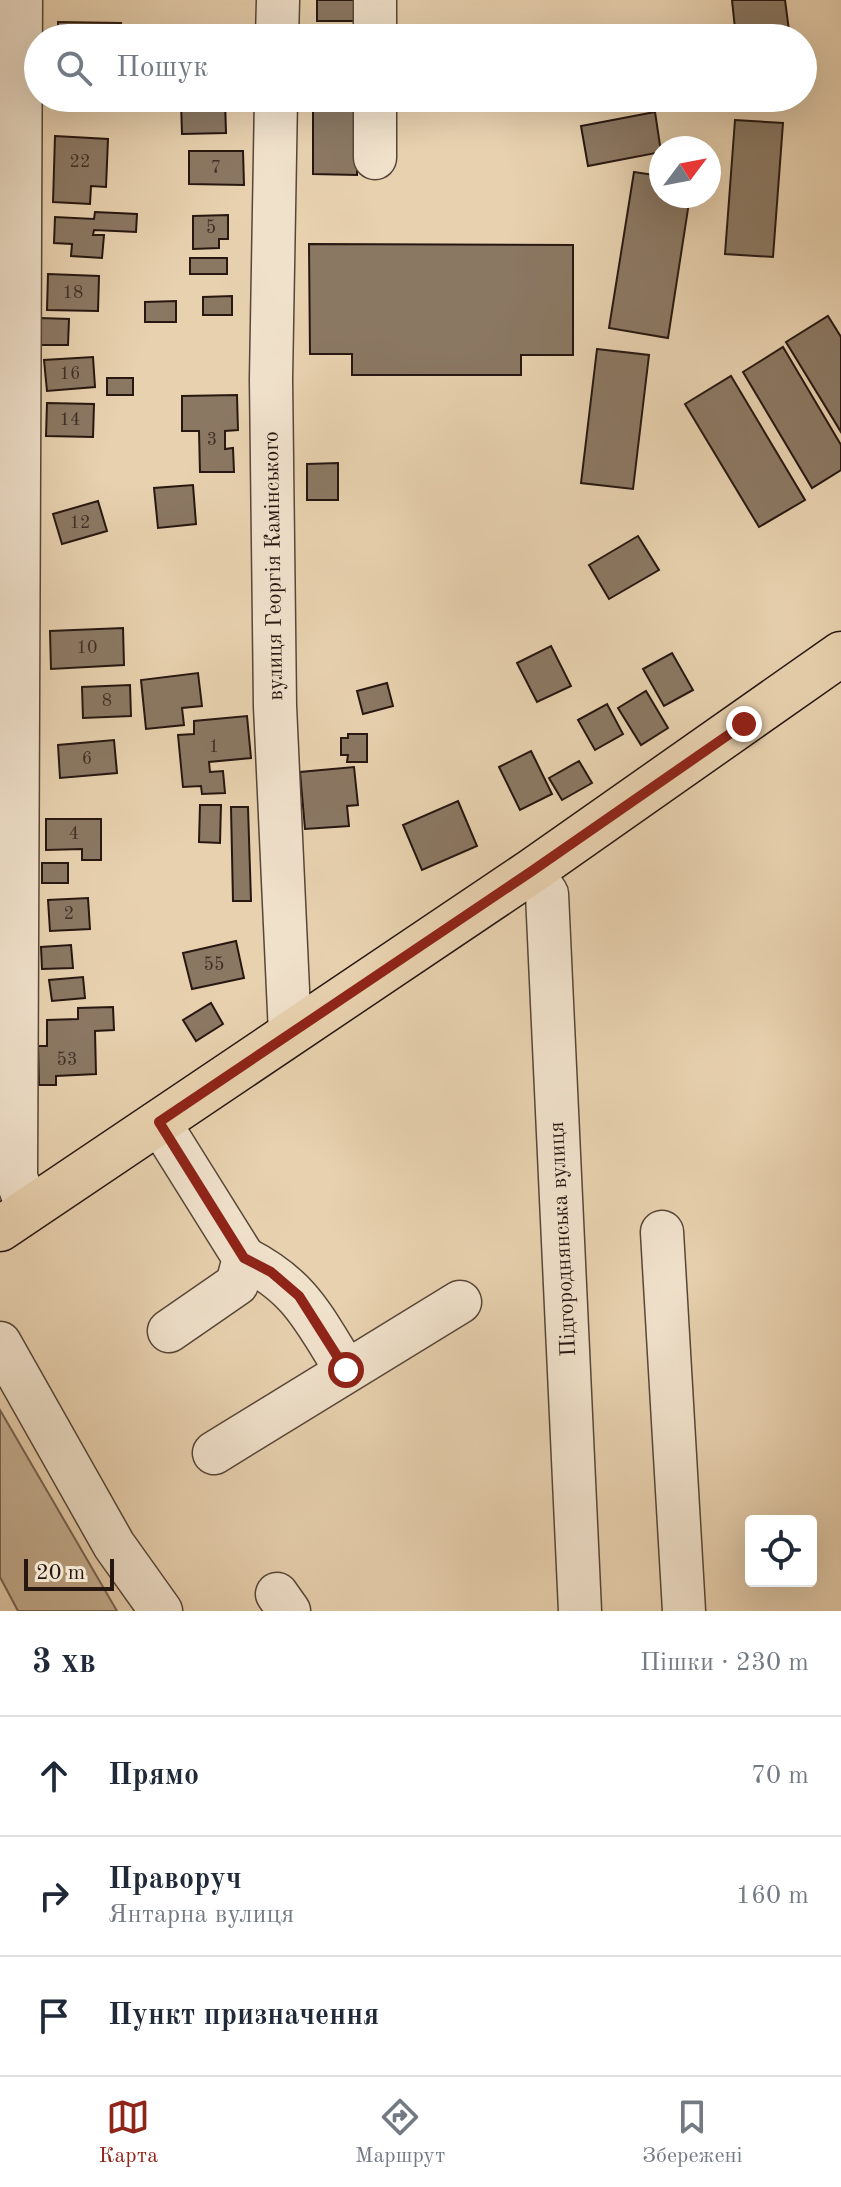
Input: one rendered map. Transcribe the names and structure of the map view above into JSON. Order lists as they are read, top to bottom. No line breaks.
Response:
{"streets":{"street":["вулиця Георгія Камінського","Підгороднянська вулиця"]},"house_numbers":["22","7","5","18","16","14","3","12","10","8","1","6","4","2","55","53"],"scale_bar":"20 m","north":"top right","page":{"search":"Пошук","scale":"20 m","heading":["3 хв","Пішки · 230 m"],"list":[["Прямо","70 m"],["Праворуч","Янтарна вулиця","160 m"],"Пункт призначення"],"nav":["Карта","Маршрут","Збережені"]}}
